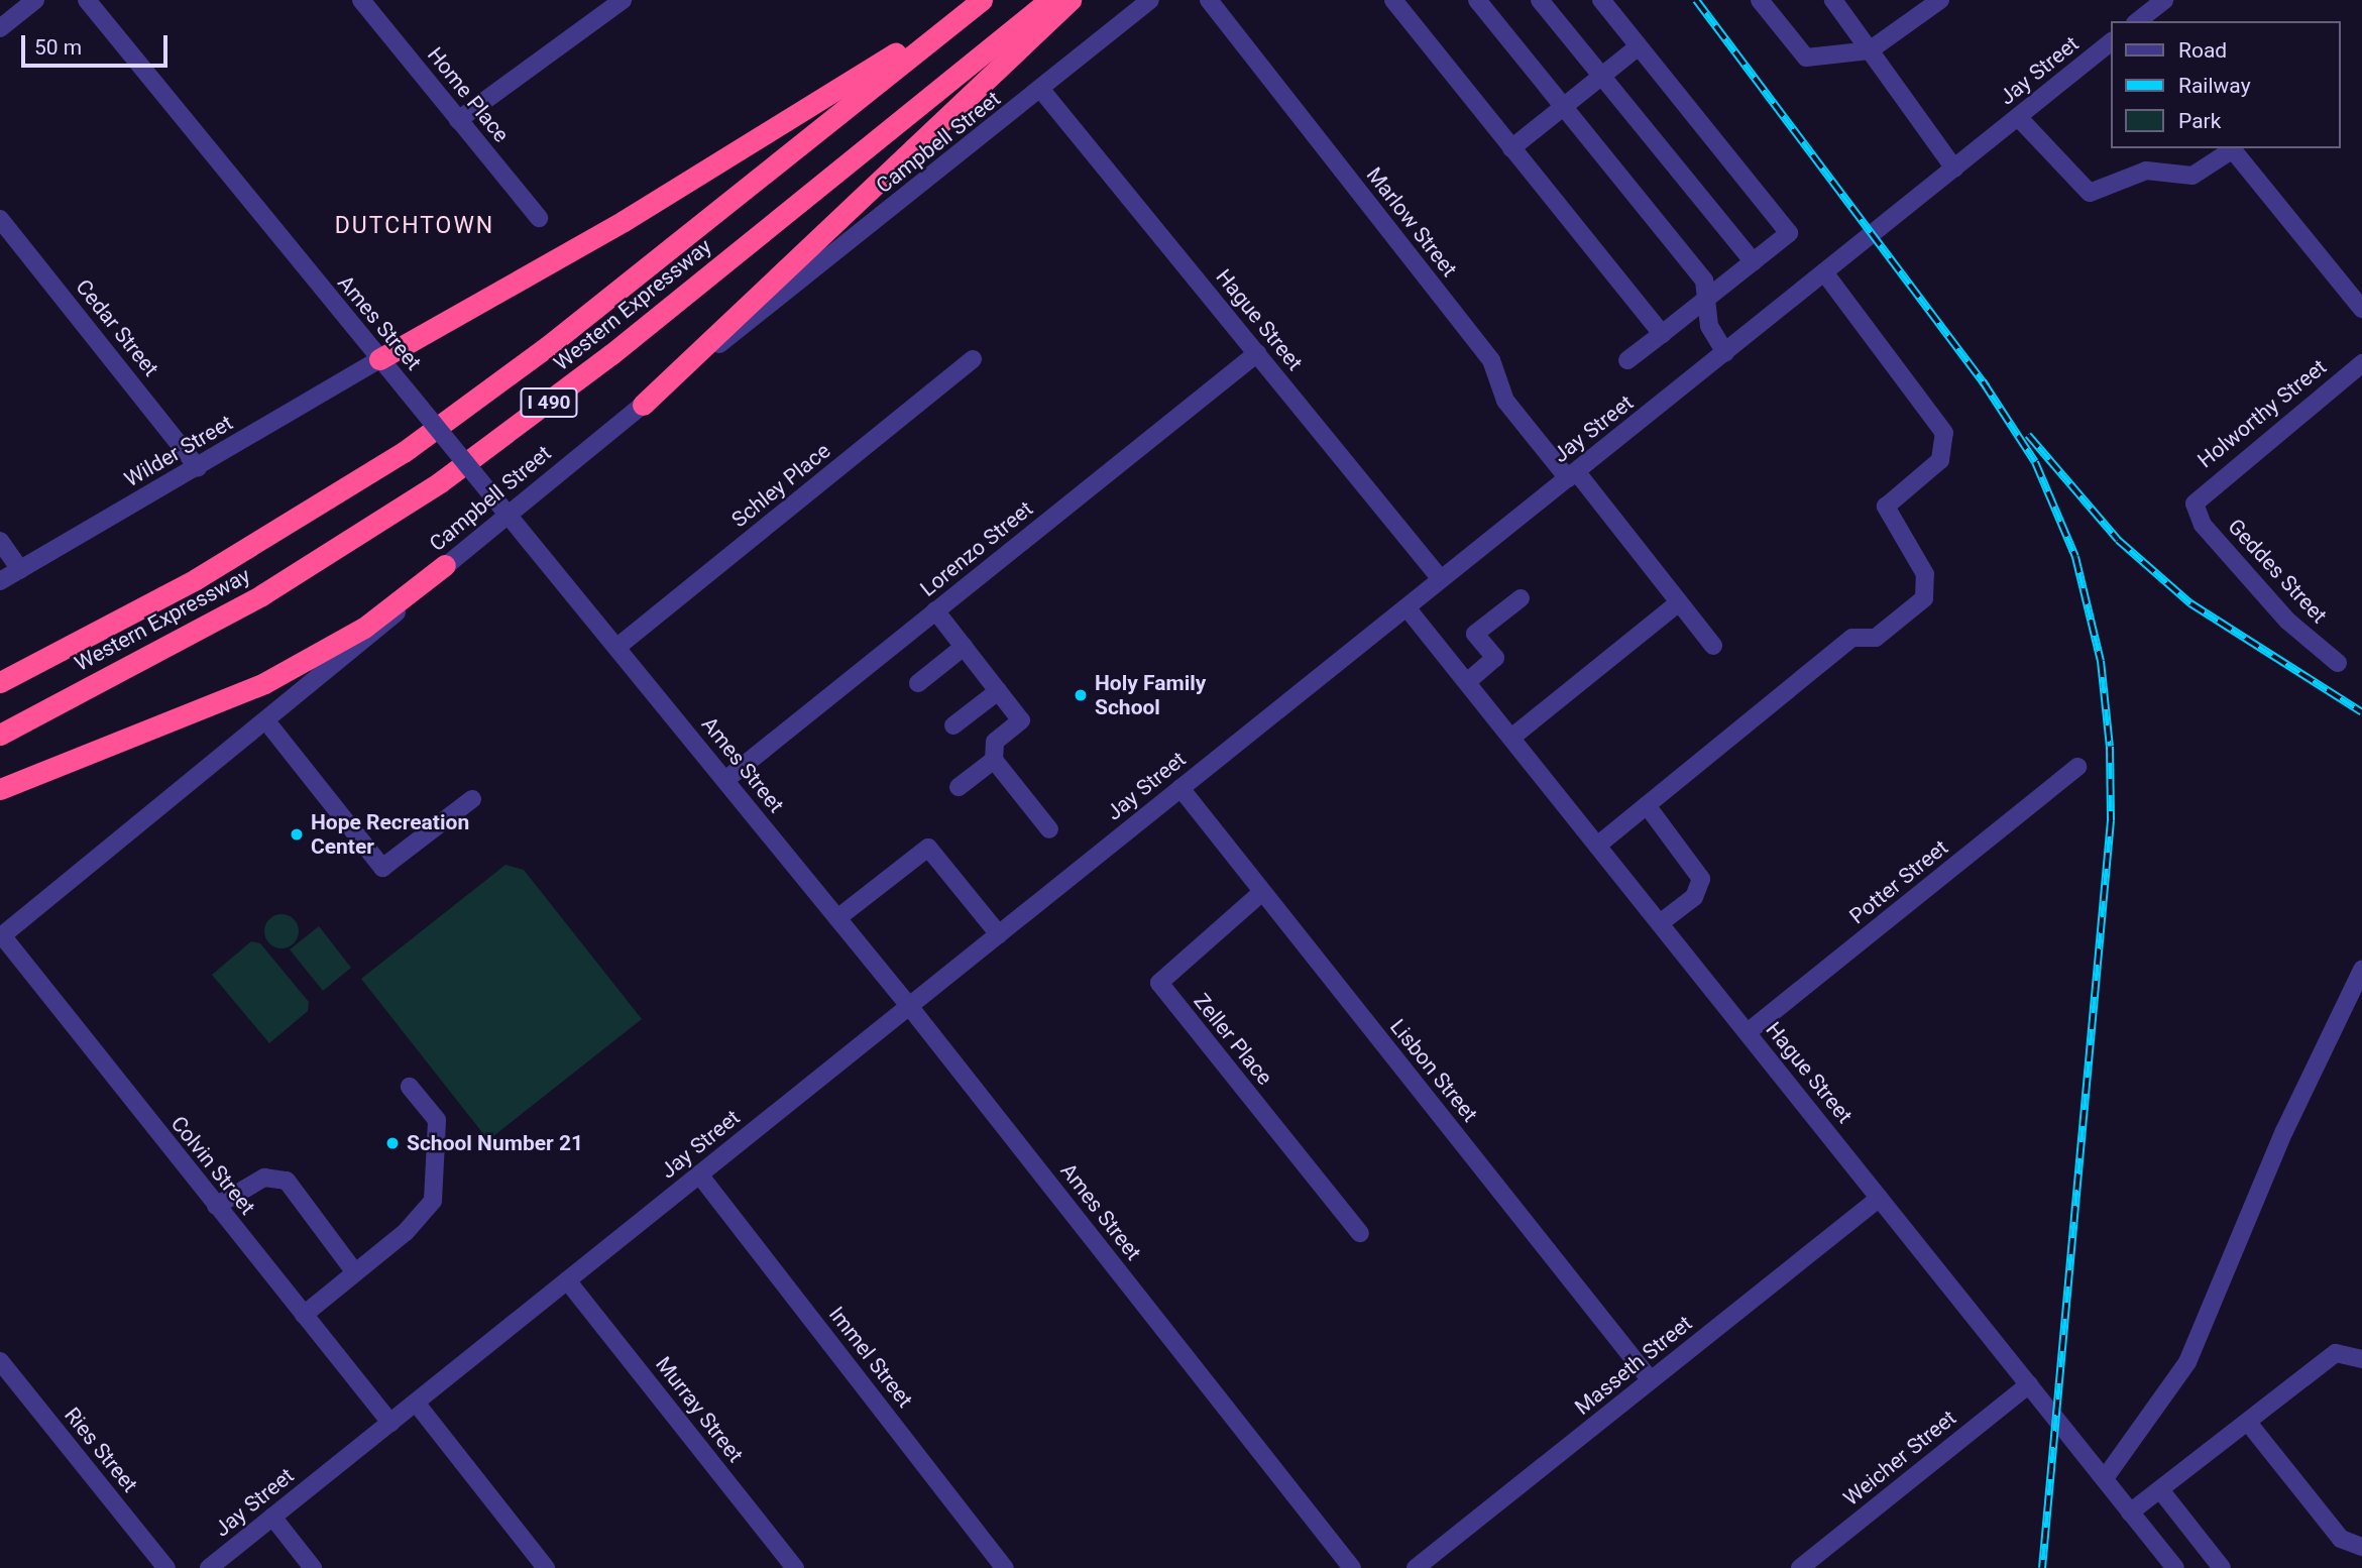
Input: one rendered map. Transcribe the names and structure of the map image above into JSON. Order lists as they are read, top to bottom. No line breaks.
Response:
{"streets":{"highway":["Western Expressway","I 490"],"street":["Jay Street","Home Place","Campbell Street","Marlow Street","Hague Street","Ames Street","Cedar Street","Holworthy Street","Wilder Street","Schley Place","Lorenzo Street","Geddes Street","Potter Street","Zeller Place","Lisbon Street","Colvin Street","Immel Street","Masseth Street","Murray Street","Ries Street","Weicher Street"]},"crossings":[["Jay Street","Marlow Street"],["Jay Street","Hague Street"],["Jay Street","Ames Street"],["Jay Street","Lisbon Street"],["Jay Street","Colvin Street"],["Jay Street","Immel Street"],["Jay Street","Murray Street"],["Campbell Street","Hague Street"],["Campbell Street","Ames Street"],["Campbell Street","Colvin Street"],["Hague Street","Lorenzo Street"],["Hague Street","Potter Street"],["Hague Street","Masseth Street"],["Hague Street","Weicher Street"],["Ames Street","Wilder Street"],["Ames Street","Schley Place"],["Ames Street","Lorenzo Street"],["Cedar Street","Wilder Street"],["Holworthy Street","Geddes Street"],["Zeller Place","Lisbon Street"],["Lisbon Street","Masseth Street"]],"districts":["DUTCHTOWN"],"places":["Holy Family School","Hope Recreation Center","School Number 21"],"legend":["Road","Railway","Park"],"scale_bar":"50 m"}
